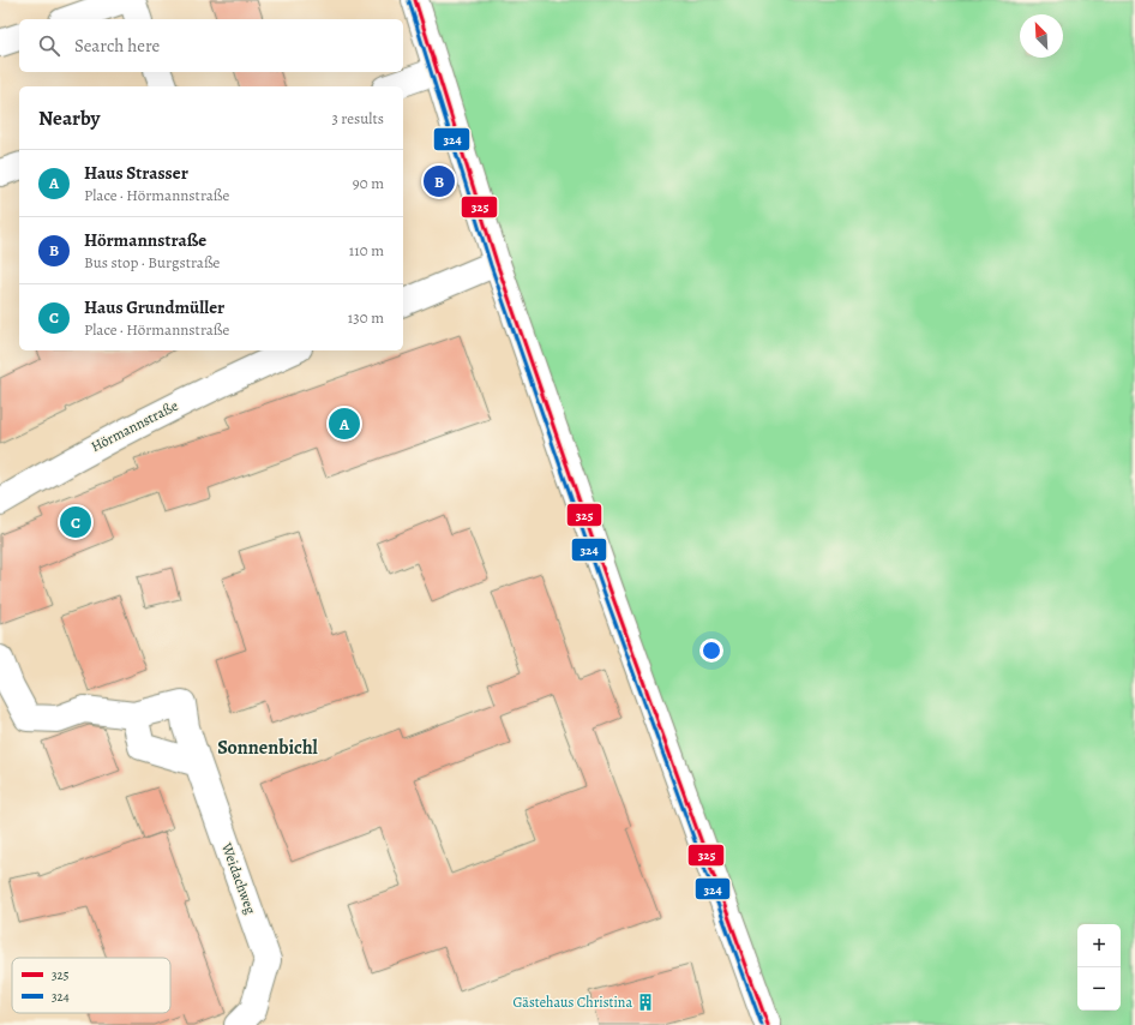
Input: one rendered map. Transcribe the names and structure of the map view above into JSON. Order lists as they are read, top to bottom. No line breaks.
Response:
{"streets":{"main road":["Hörmannstraße","Weidachweg"]},"districts":["Sonnenbichl"],"places":{"building":["Gästehaus Christina"]},"lines":["transit line 325","transit line 324"],"legend":["325","324"],"north":"top left","page":{"search":"Search here","heading":["Nearby","3 results"],"list":[{"mark":"A","name":"Haus Strasser","note":"Place · Hörmannstraße","value":"90 m"},{"mark":"B","name":"Hörmannstraße","note":"Bus stop · Burgstraße","value":"110 m"},{"mark":"C","name":"Haus Grundmüller","note":"Place · Hörmannstraße","value":"130 m"}],"pins":["B","A","C"],"map_buttons":["+","−"]}}
